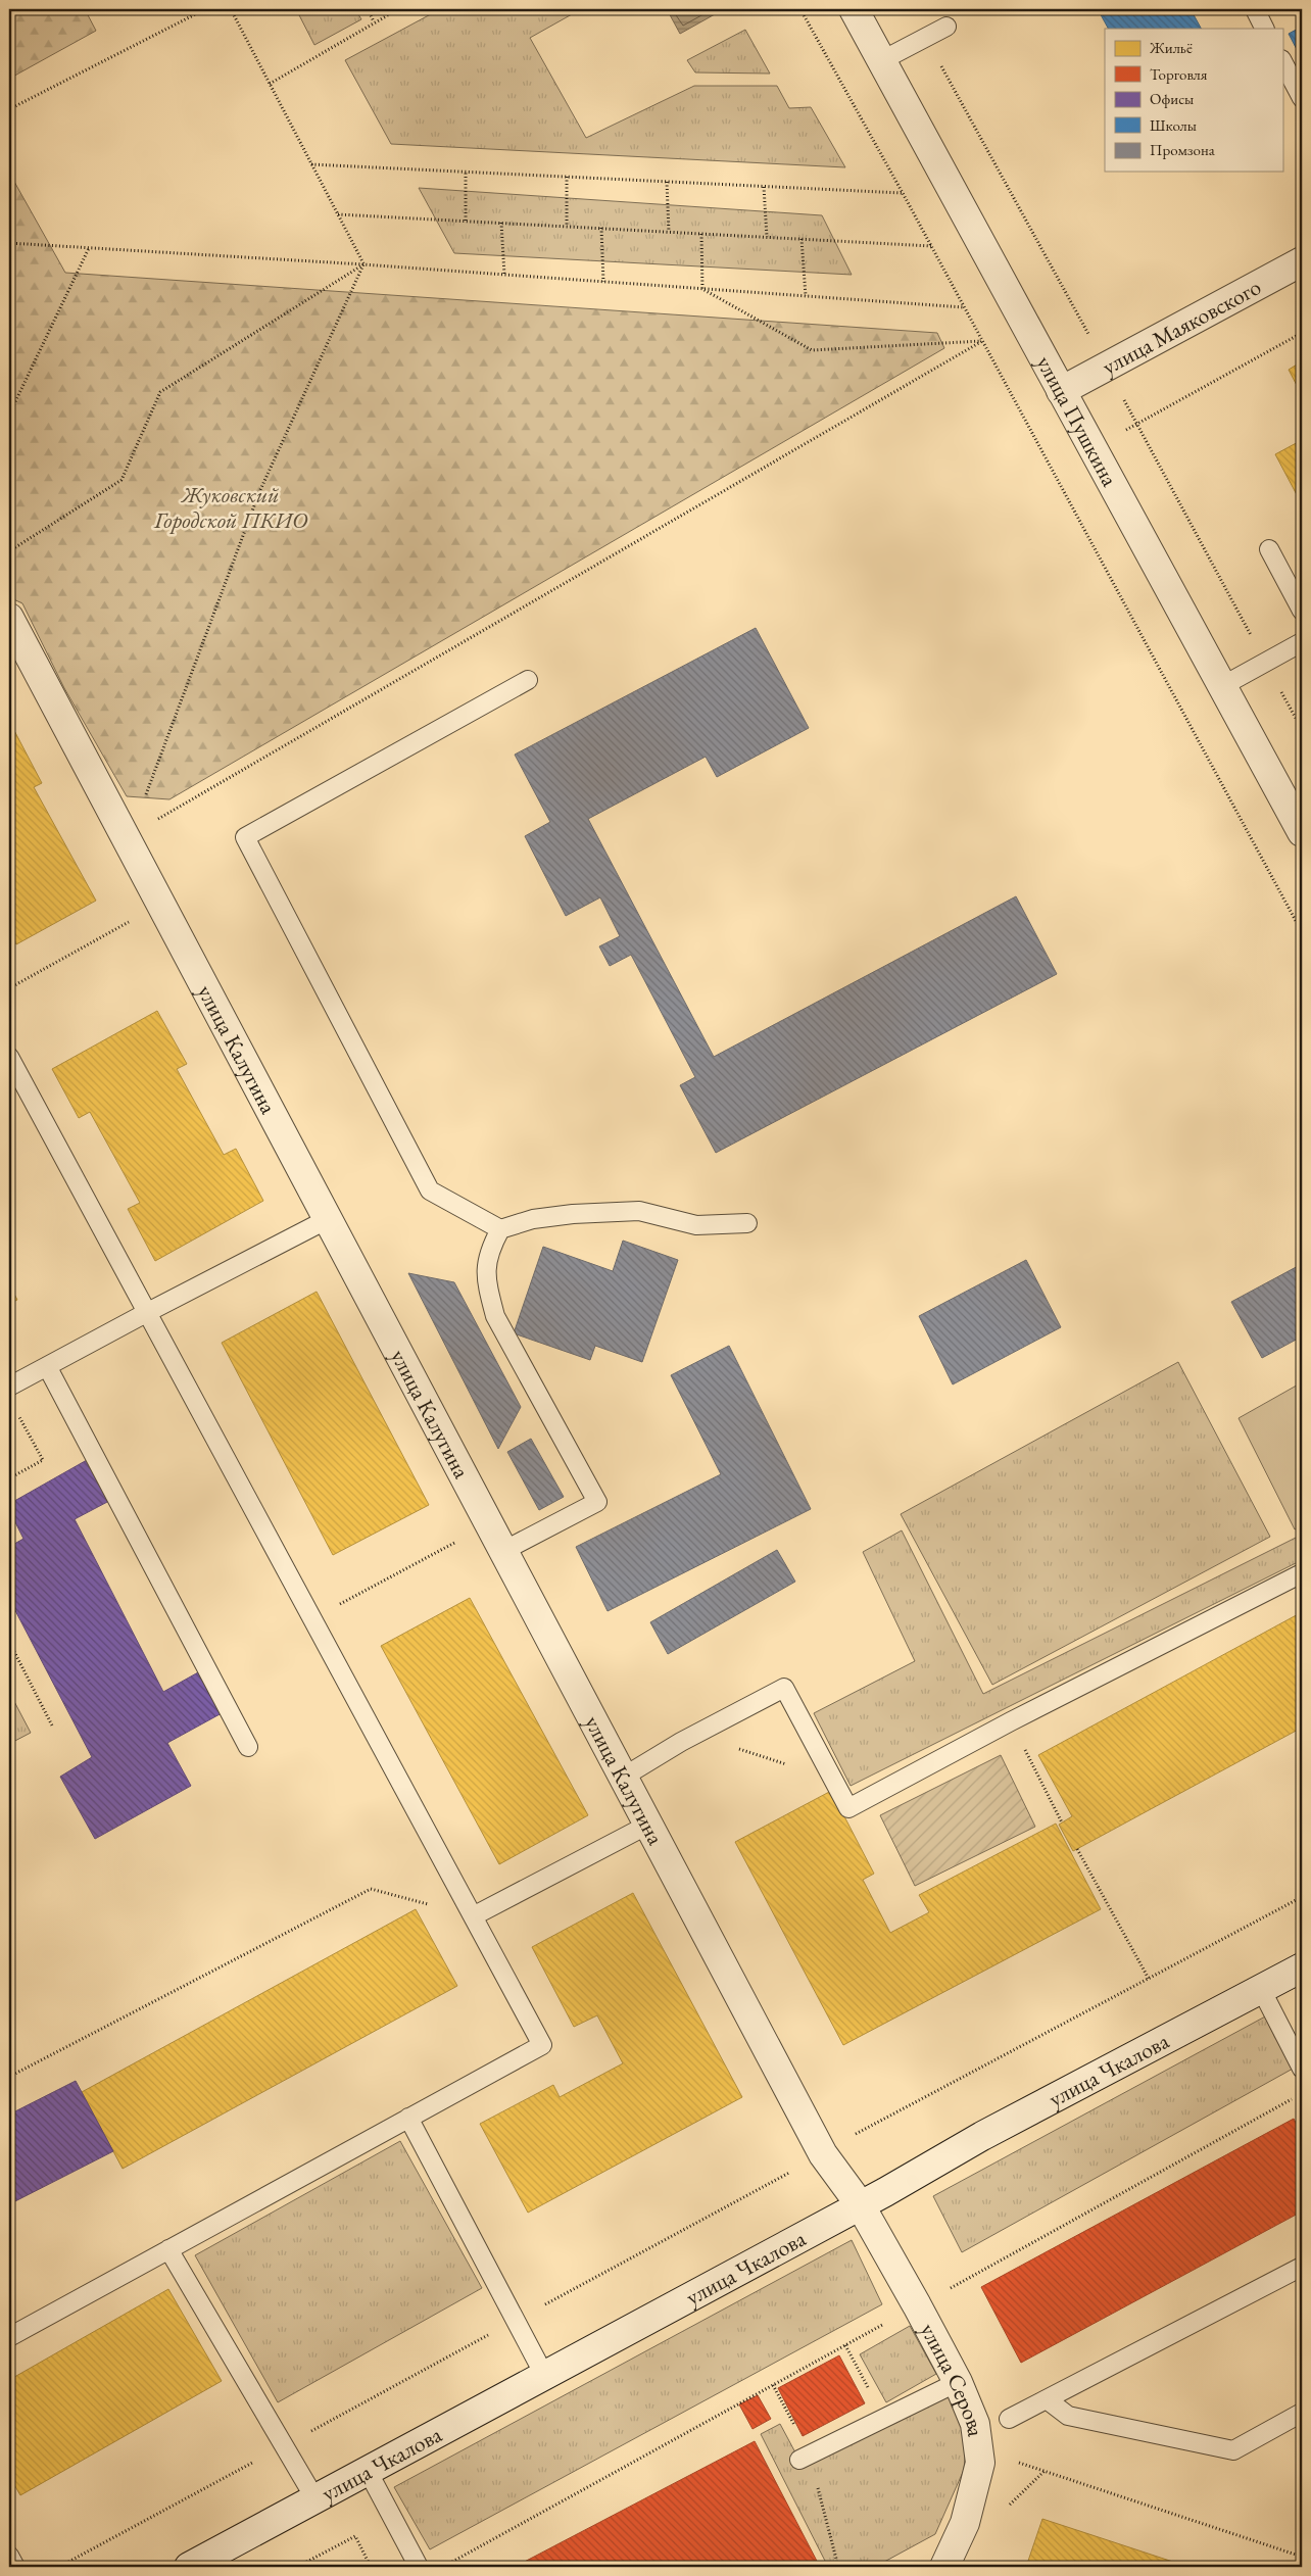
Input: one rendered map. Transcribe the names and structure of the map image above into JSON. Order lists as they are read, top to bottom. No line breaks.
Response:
{"streets":{"street":["улица Маяковского","улица Пушкина","улица Калугина","улица Чкалова","улица Серова"]},"crossings":[["улица Маяковского","улица Пушкина"],["улица Калугина","улица Чкалова"],["улица Калугина","улица Серова"],["улица Чкалова","улица Серова"]],"parks":["Жуковский Городской ПКИО"],"legend":["Жильё","Торговля","Офисы","Школы","Промзона"]}
